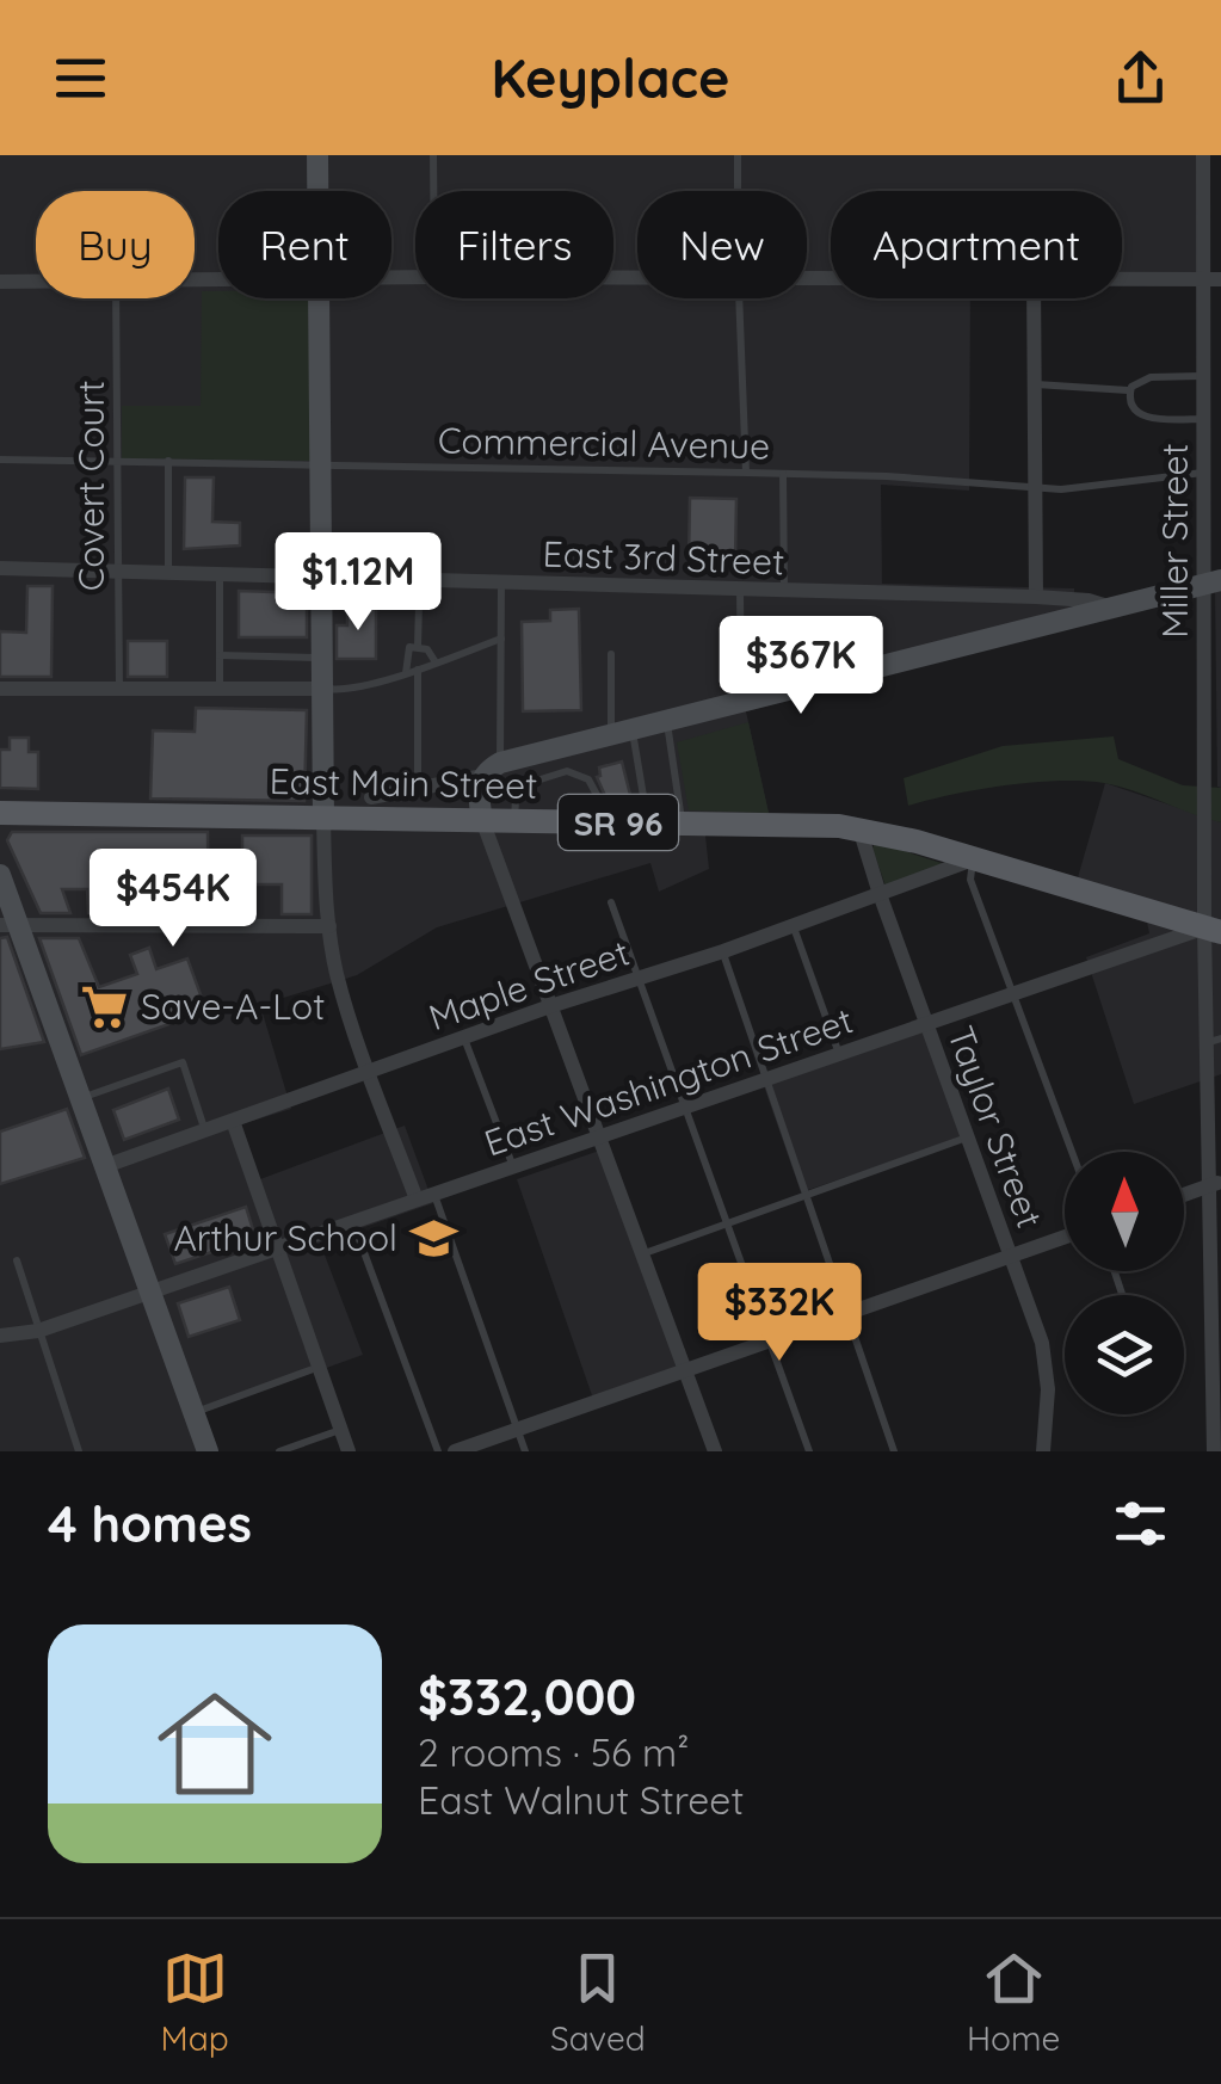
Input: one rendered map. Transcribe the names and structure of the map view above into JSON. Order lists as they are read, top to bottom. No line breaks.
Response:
{"streets":{"main road":["East Main Street","SR 96"],"street":["Miller Street","East 3rd Street","Maple Street","East Washington Street","Taylor Street"],"lane":["Commercial Avenue","Covert Court"]},"crossings":[["Commercial Avenue","Covert Court"],["Commercial Avenue","Miller Street"],["Covert Court","East 3rd Street"],["Miller Street","East Main Street"],["Miller Street","East Washington Street"],["East Main Street","Maple Street"],["East Main Street","East Washington Street"],["East Main Street","Taylor Street"],["Maple Street","Taylor Street"],["East Washington Street","Taylor Street"]],"places":{"supermarket":["Save-A-Lot"],"school or university":["Arthur School"]},"north":"top","page":{"header":"Keyplace","chip":["Buy","Rent","Filters","New","Apartment"],"price":["$1.12M","$367K","$454K","$332K"],"heading":"4 homes","list":[{"name":"$332,000","note":"2 rooms · 56 m² · East Walnut Street"}],"tabs":["Map","Saved","Home"]}}
